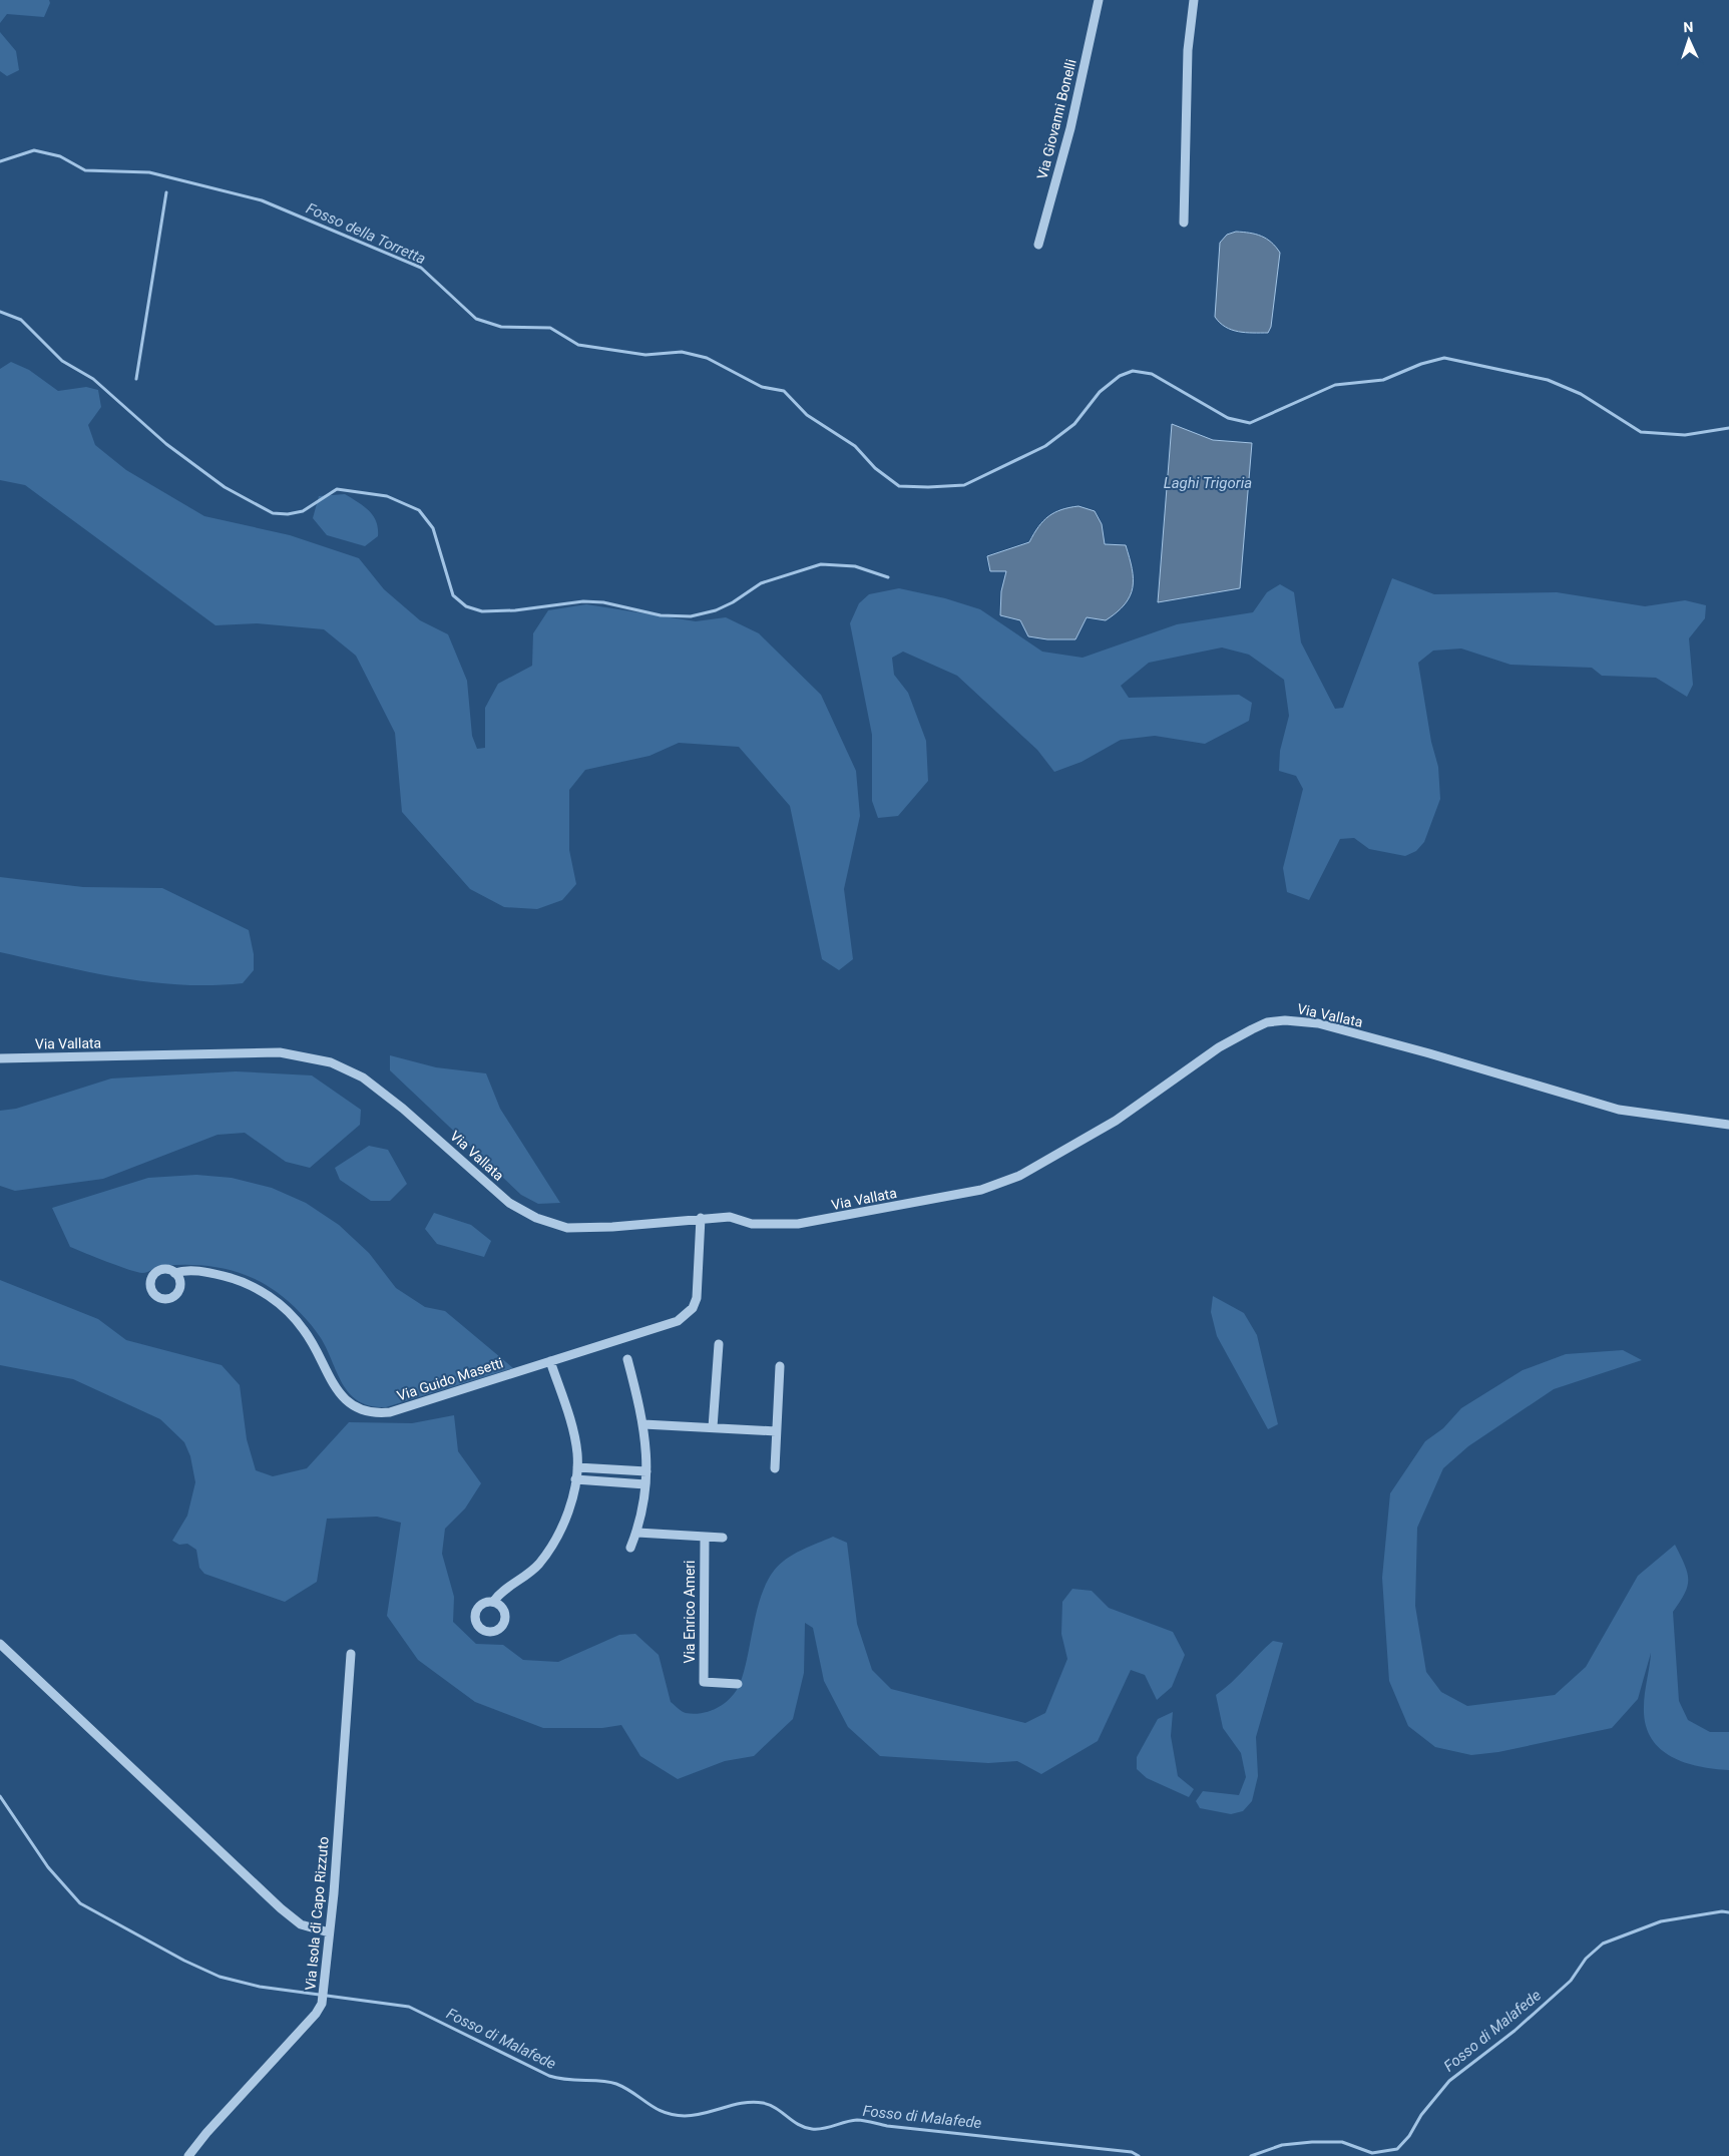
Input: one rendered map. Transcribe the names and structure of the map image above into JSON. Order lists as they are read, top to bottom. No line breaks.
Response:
{"streets":{"street":["Via Giovanni Bonelli","Via Vallata","Via Guido Masetti","Via Enrico Ameri","Via Isola di Capo Rizzuto"]},"crossings":[["Via Vallata","Via Guido Masetti"]],"water":["Fosso della Torretta","Laghi Trigoria","Fosso di Malafede"],"north":"top"}
